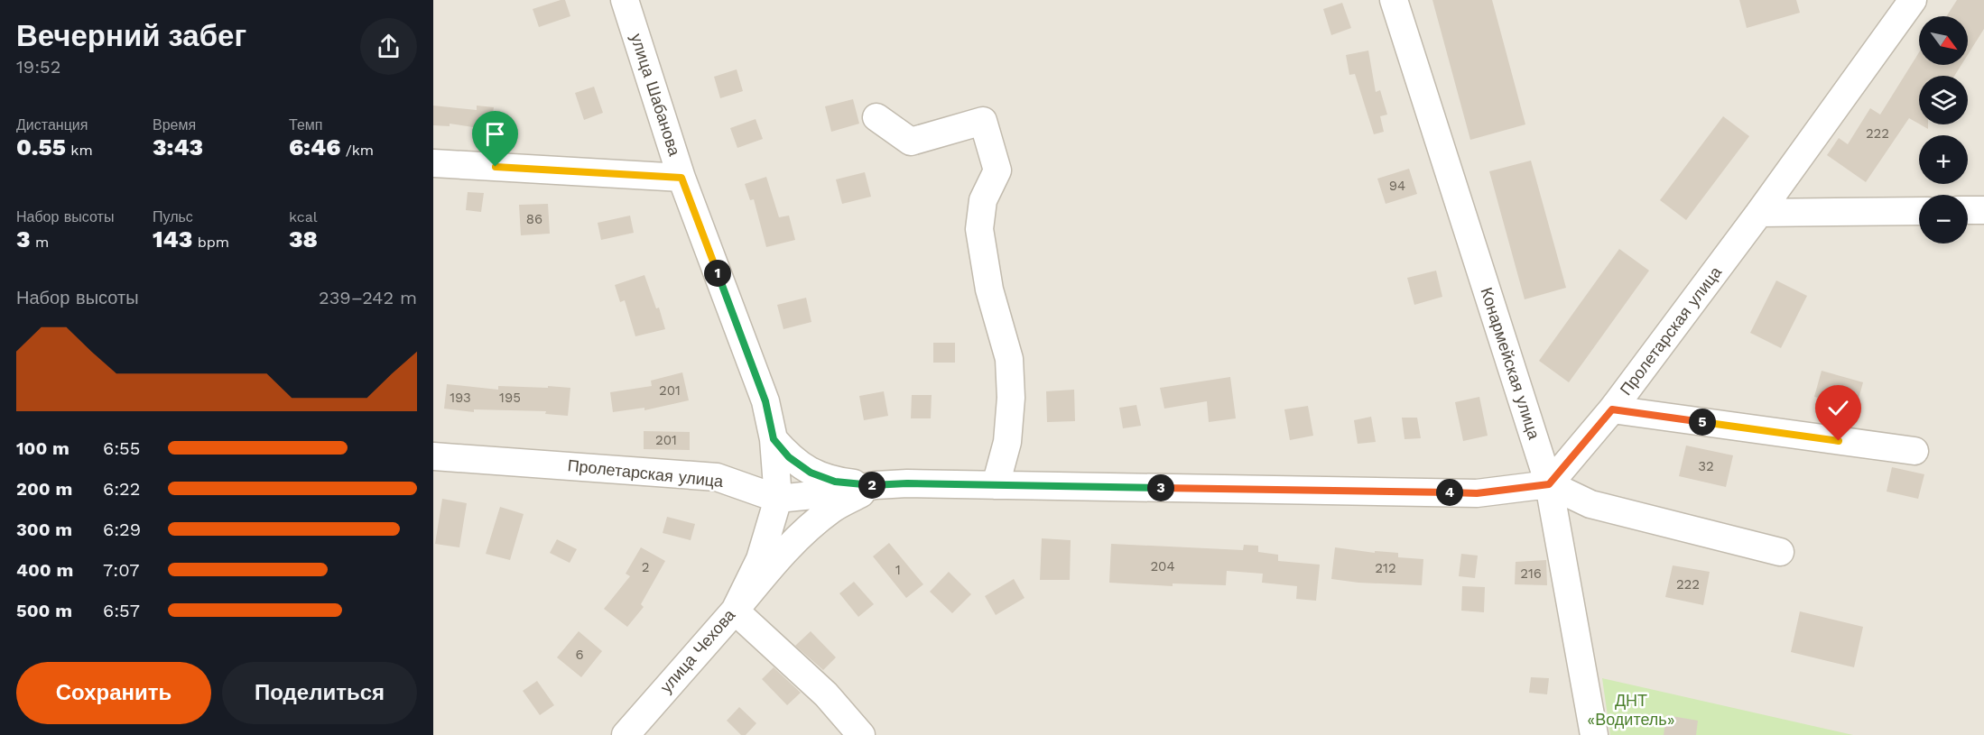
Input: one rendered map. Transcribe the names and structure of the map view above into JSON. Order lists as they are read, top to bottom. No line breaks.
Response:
{"streets":{"street":["улица Шабанова","Пролетарская улица","Конармейская улица","улица Чехова"]},"crossings":[["улица Шабанова","Пролетарская улица"],["улица Шабанова","улица Чехова"],["Пролетарская улица","Конармейская улица"],["Пролетарская улица","улица Чехова"]],"parks":["ДНТ «Водитель»"],"house_numbers":["222","94","86","201","193","195","201","32","204","2","212","1","216","222","6"],"north":"bottom right","page":{"heading":["Вечерний забег","19:52"],"map_buttons":["+","−"],"stats":[["Дистанция","0.55 km"],["Время","3:43"],["Темп","6:46 /km"],["Набор высоты","3 m"],["Пульс","143 bpm"],["kcal","38"]],"pins":["1","5","2","3","4"],"chart":["Набор высоты","239–242 m"],"list":[{"name":"100 m","note":"6:55"},{"name":"200 m","note":"6:22"},{"name":"300 m","note":"6:29"},{"name":"400 m","note":"7:07"},{"name":"500 m","note":"6:57"}],"buttons":["Сохранить","Поделиться"]}}
